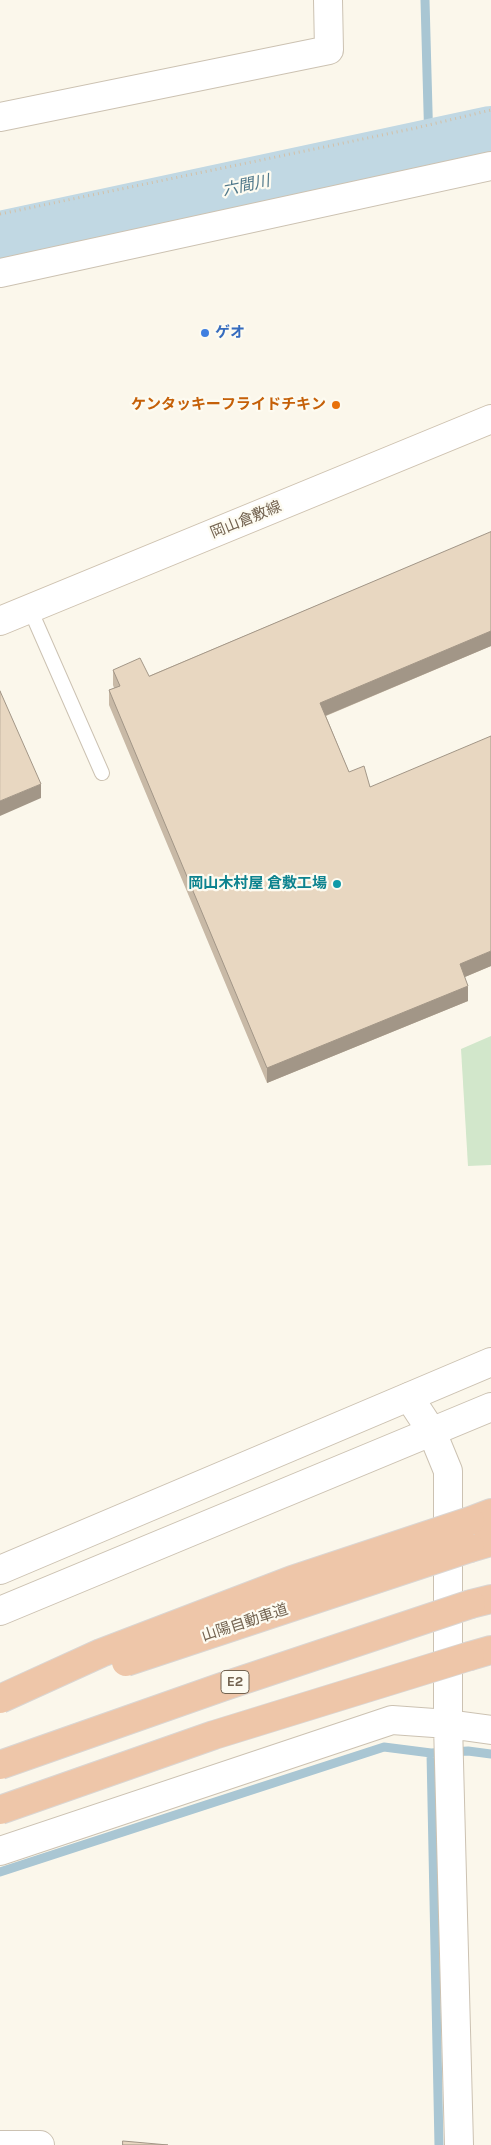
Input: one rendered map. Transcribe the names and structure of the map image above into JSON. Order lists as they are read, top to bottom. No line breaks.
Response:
{"streets":{"highway":["山陽自動車道","E2"],"street":["岡山倉敷線"]},"water":["六間川"],"places":["ゲオ","ケンタッキーフライドチキン","岡山木村屋 倉敷工場"]}
